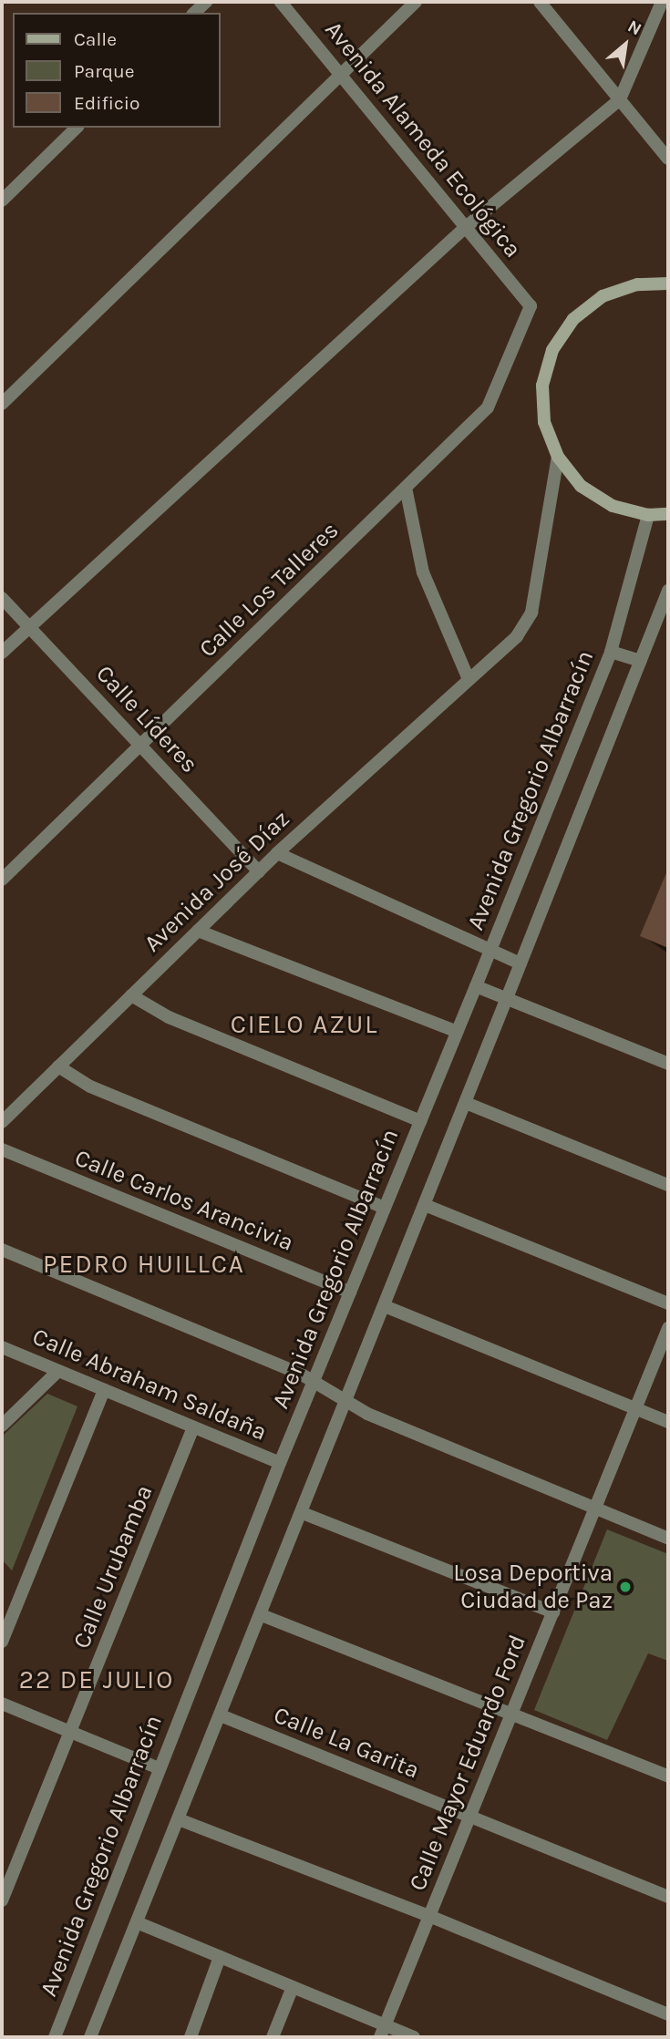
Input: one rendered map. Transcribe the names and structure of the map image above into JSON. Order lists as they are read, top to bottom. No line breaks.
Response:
{"streets":{"street":["Avenida Alameda Ecológica","Calle Los Talleres","Calle Líderes","Avenida Gregorio Albarracín","Avenida José Díaz","Calle Carlos Arancivia","Calle Abraham Saldaña","Calle Urubamba","Calle La Garita","Calle Mayor Eduardo Ford"]},"crossings":[["Avenida Alameda Ecológica","Calle Los Talleres"],["Calle Los Talleres","Calle Líderes"],["Calle Líderes","Avenida José Díaz"],["Avenida Gregorio Albarracín","Calle Carlos Arancivia"],["Avenida Gregorio Albarracín","Calle Abraham Saldaña"],["Calle Abraham Saldaña","Calle Urubamba"],["Calle La Garita","Calle Mayor Eduardo Ford"]],"districts":["CIELO AZUL","PEDRO HUILLCA","22 DE JULIO"],"places":["Losa Deportiva Ciudad de Paz"],"legend":["Calle","Parque","Edificio"],"north":"top right"}
